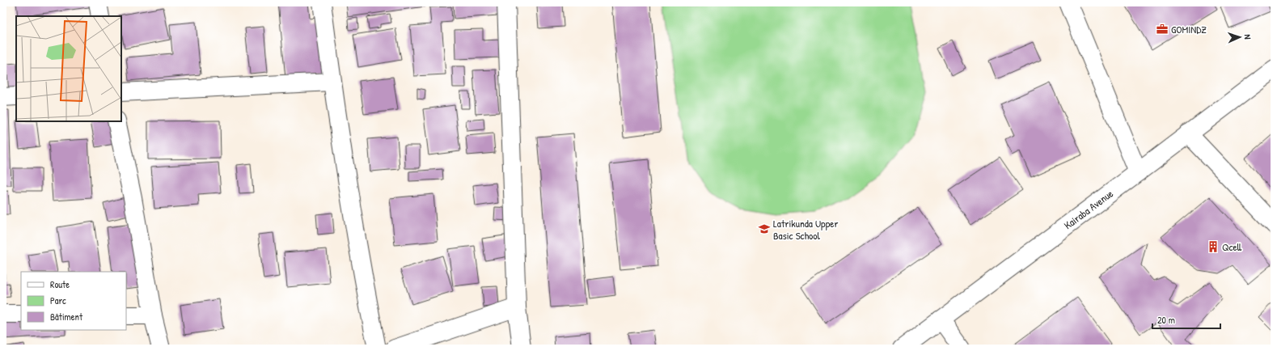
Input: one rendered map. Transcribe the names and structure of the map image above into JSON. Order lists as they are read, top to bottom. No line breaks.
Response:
{"streets":{"street":["Kairaba Avenue"]},"places":{"office":["GOMINDZ"],"school or university":["Latrikunda Upper Basic School"],"building":["Qcell"]},"legend":["Route","Parc","Bâtiment"],"scale_bar":"20 m","north":"right"}
